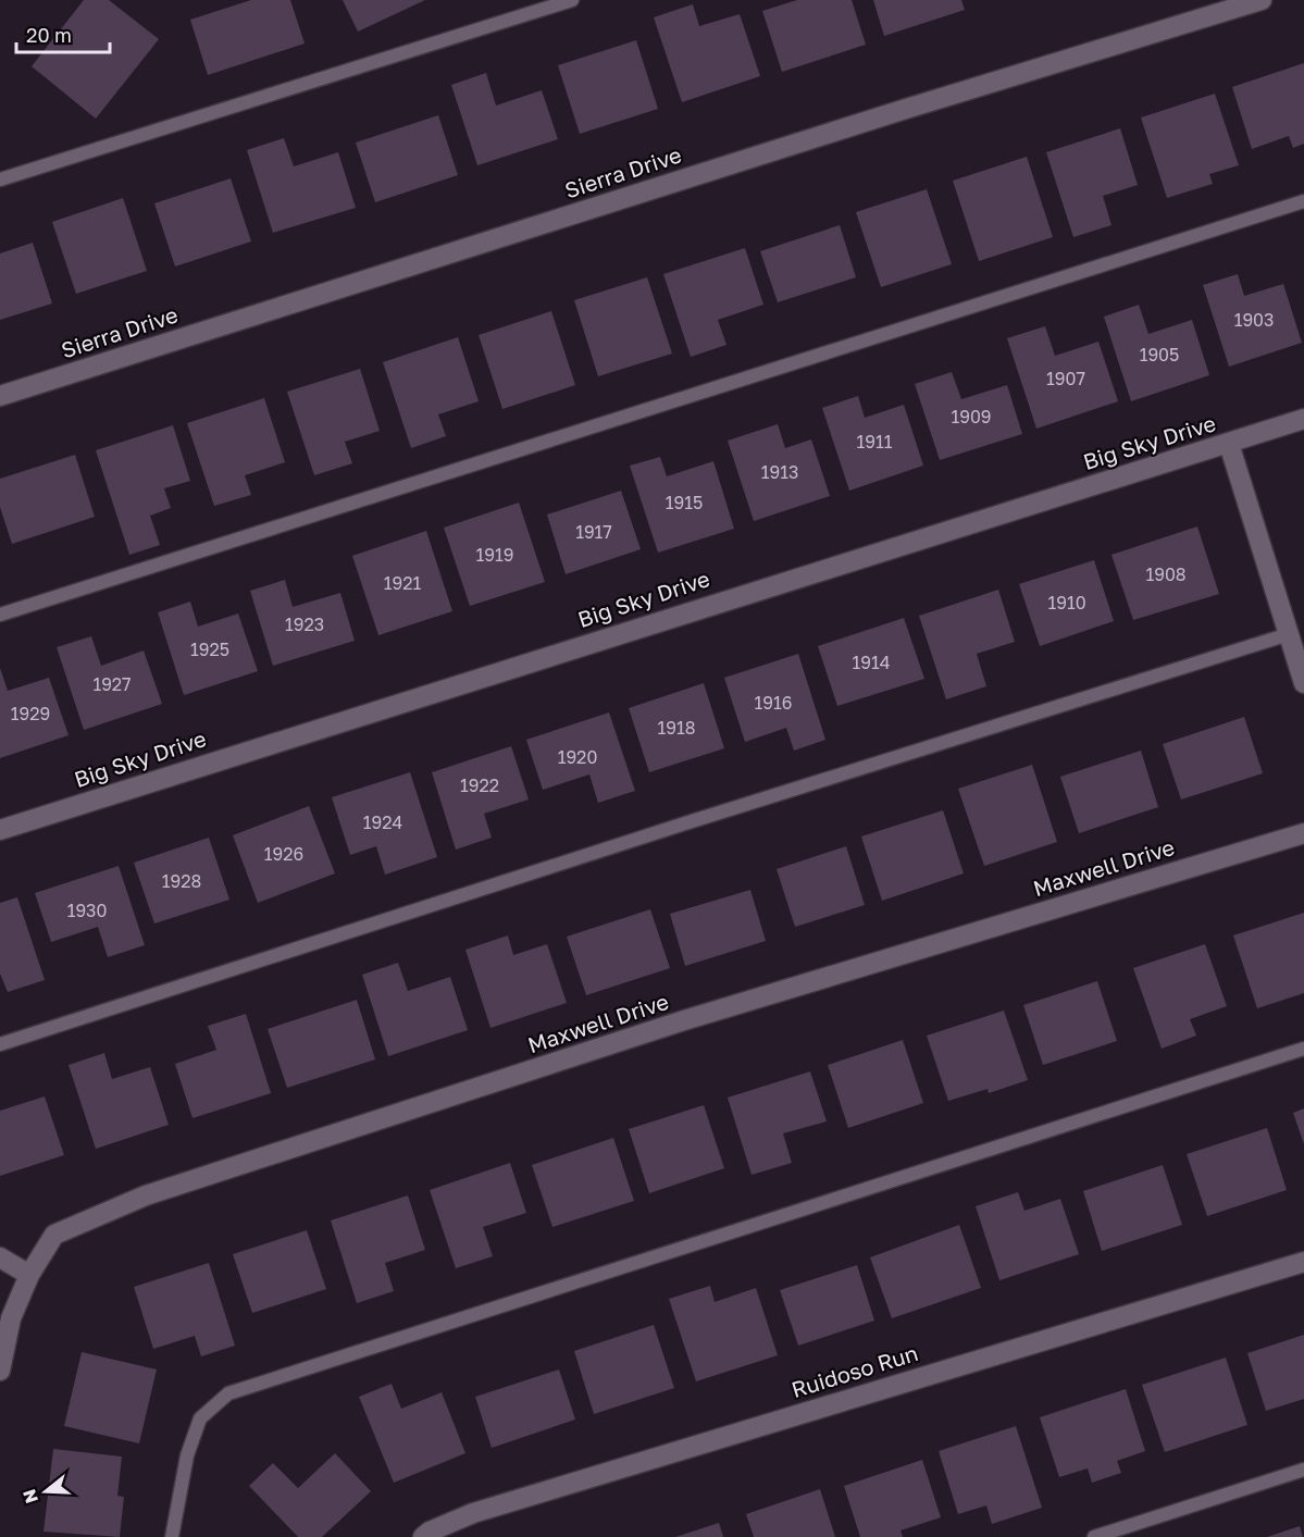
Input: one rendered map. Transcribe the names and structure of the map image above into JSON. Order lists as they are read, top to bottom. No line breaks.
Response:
{"streets":{"street":["Sierra Drive","Big Sky Drive","Maxwell Drive","Ruidoso Run"]},"house_numbers":["1903","1905","1907","1909","1911","1913","1915","1917","1919","1908","1921","1910","1923","1925","1914","1927","1916","1929","1918","1920","1922","1924","1926","1928","1930"],"scale_bar":"20 m","north":"left"}
